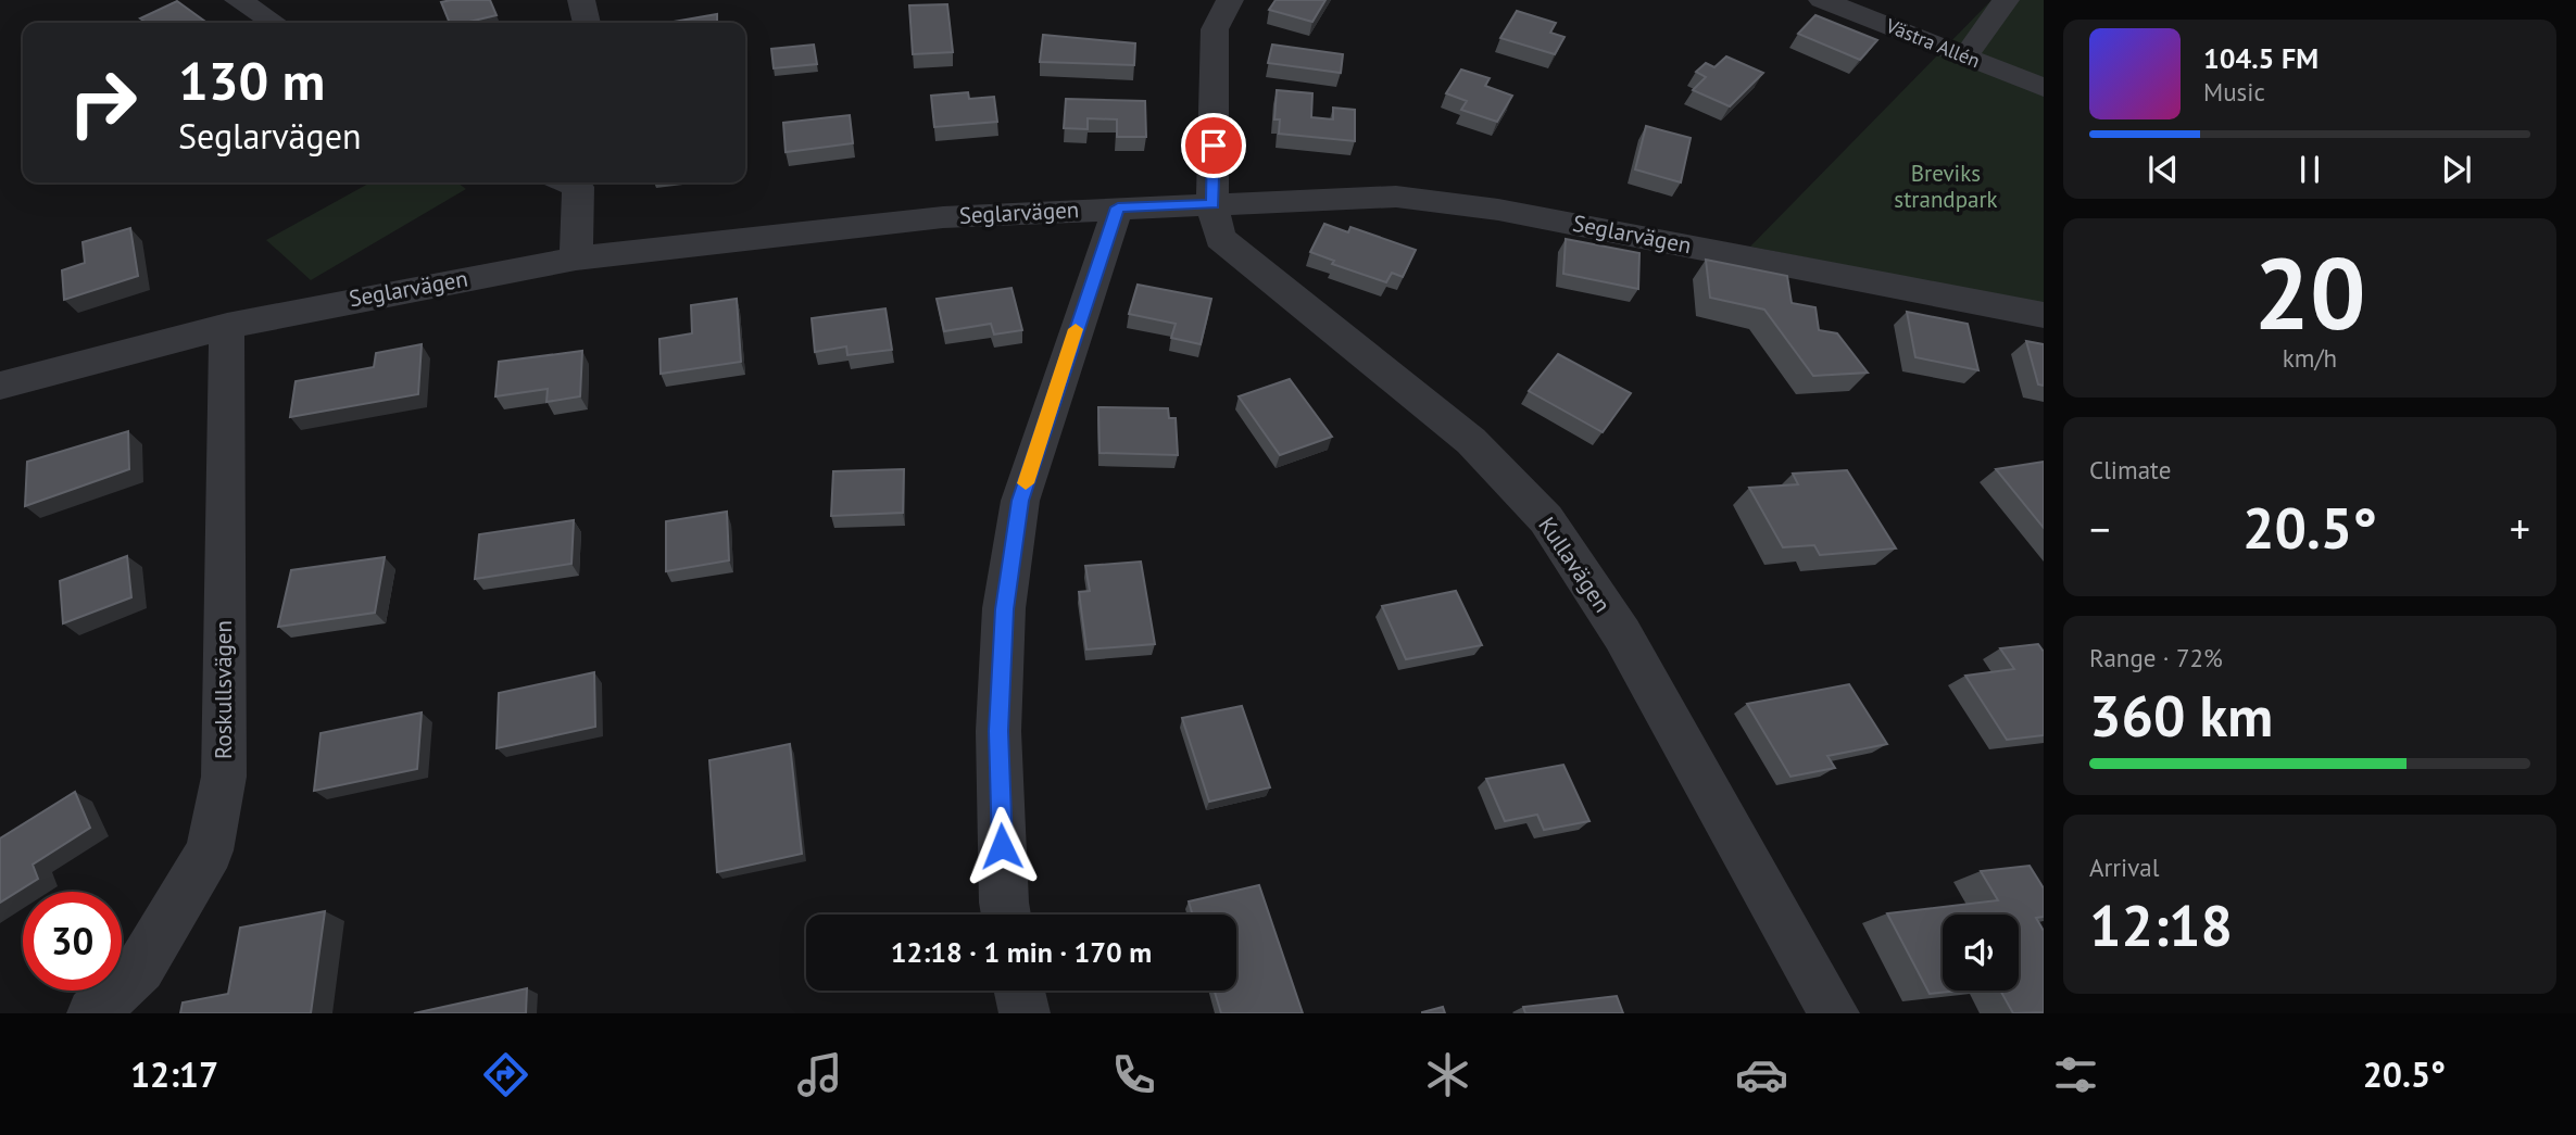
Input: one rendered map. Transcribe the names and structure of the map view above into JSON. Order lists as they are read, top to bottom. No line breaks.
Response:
{"streets":{"street":["Västra Allén","Seglarvägen","Kullavägen","Roskullsvägen"]},"crossings":[["Seglarvägen","Kullavägen"],["Seglarvägen","Roskullsvägen"]],"parks":["Breviks strandpark"],"page":{"turn":["130 m","Seglarvägen"],"song":["104.5 FM","Music"],"tile":[["20","km/h"],"Climate",["Range · 72%","360 km"],["Arrival","12:18"]],"heat":["−","20.5°","+"],"limit":"30","trip":"12:18 · 1 min · 170 m","tabs":["12:17","20.5°"]}}
